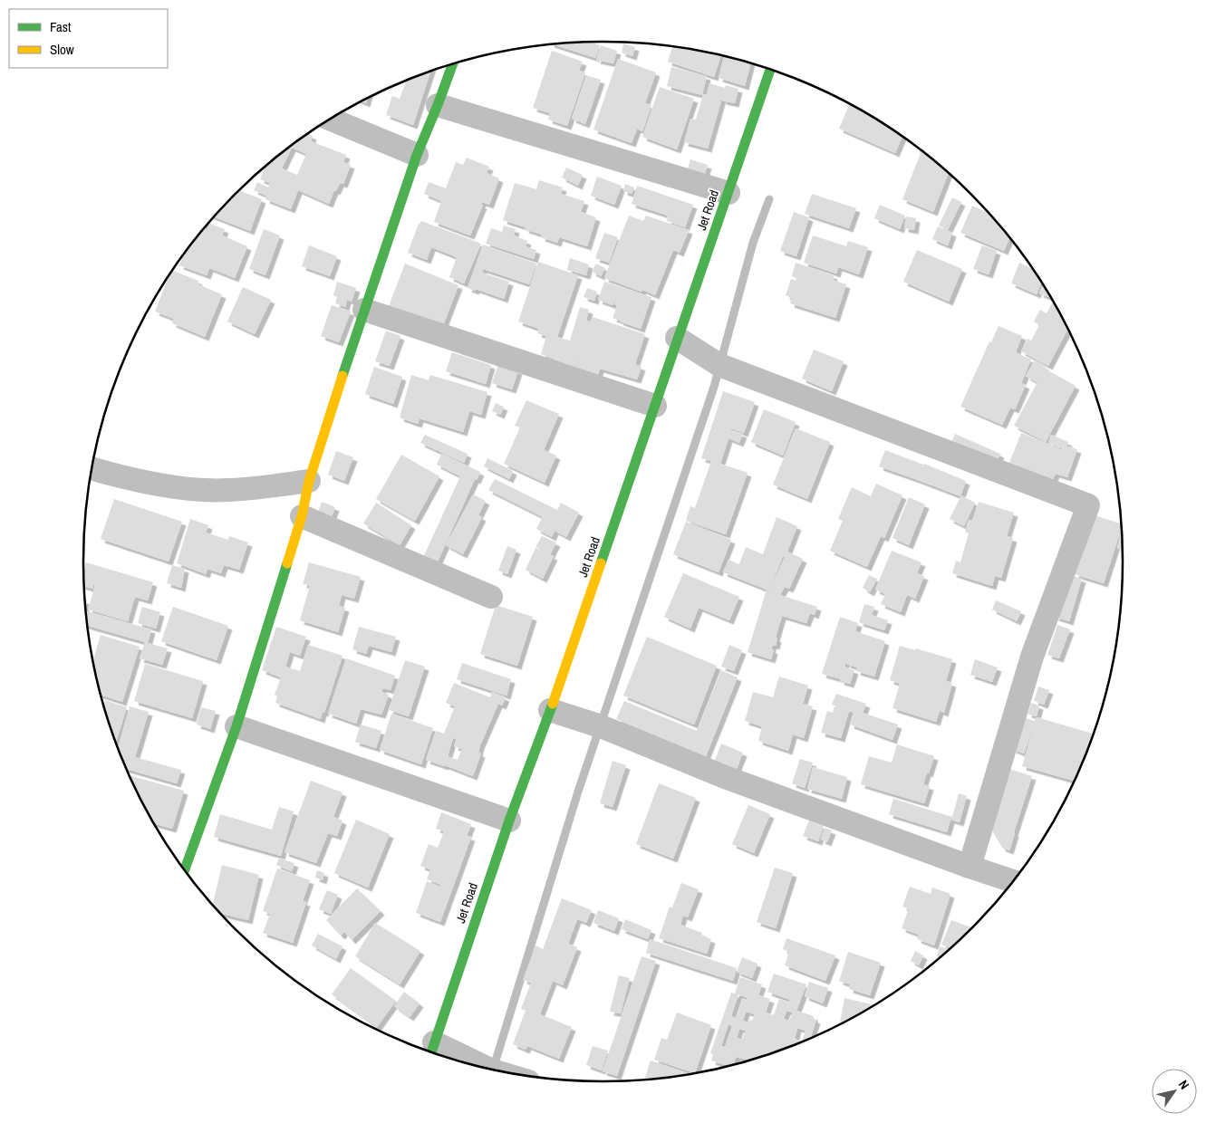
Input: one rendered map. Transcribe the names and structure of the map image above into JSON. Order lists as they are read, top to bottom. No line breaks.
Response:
{"streets":{"main road":["Jet Road"]},"legend":["Fast","Slow"],"north":"top right"}
